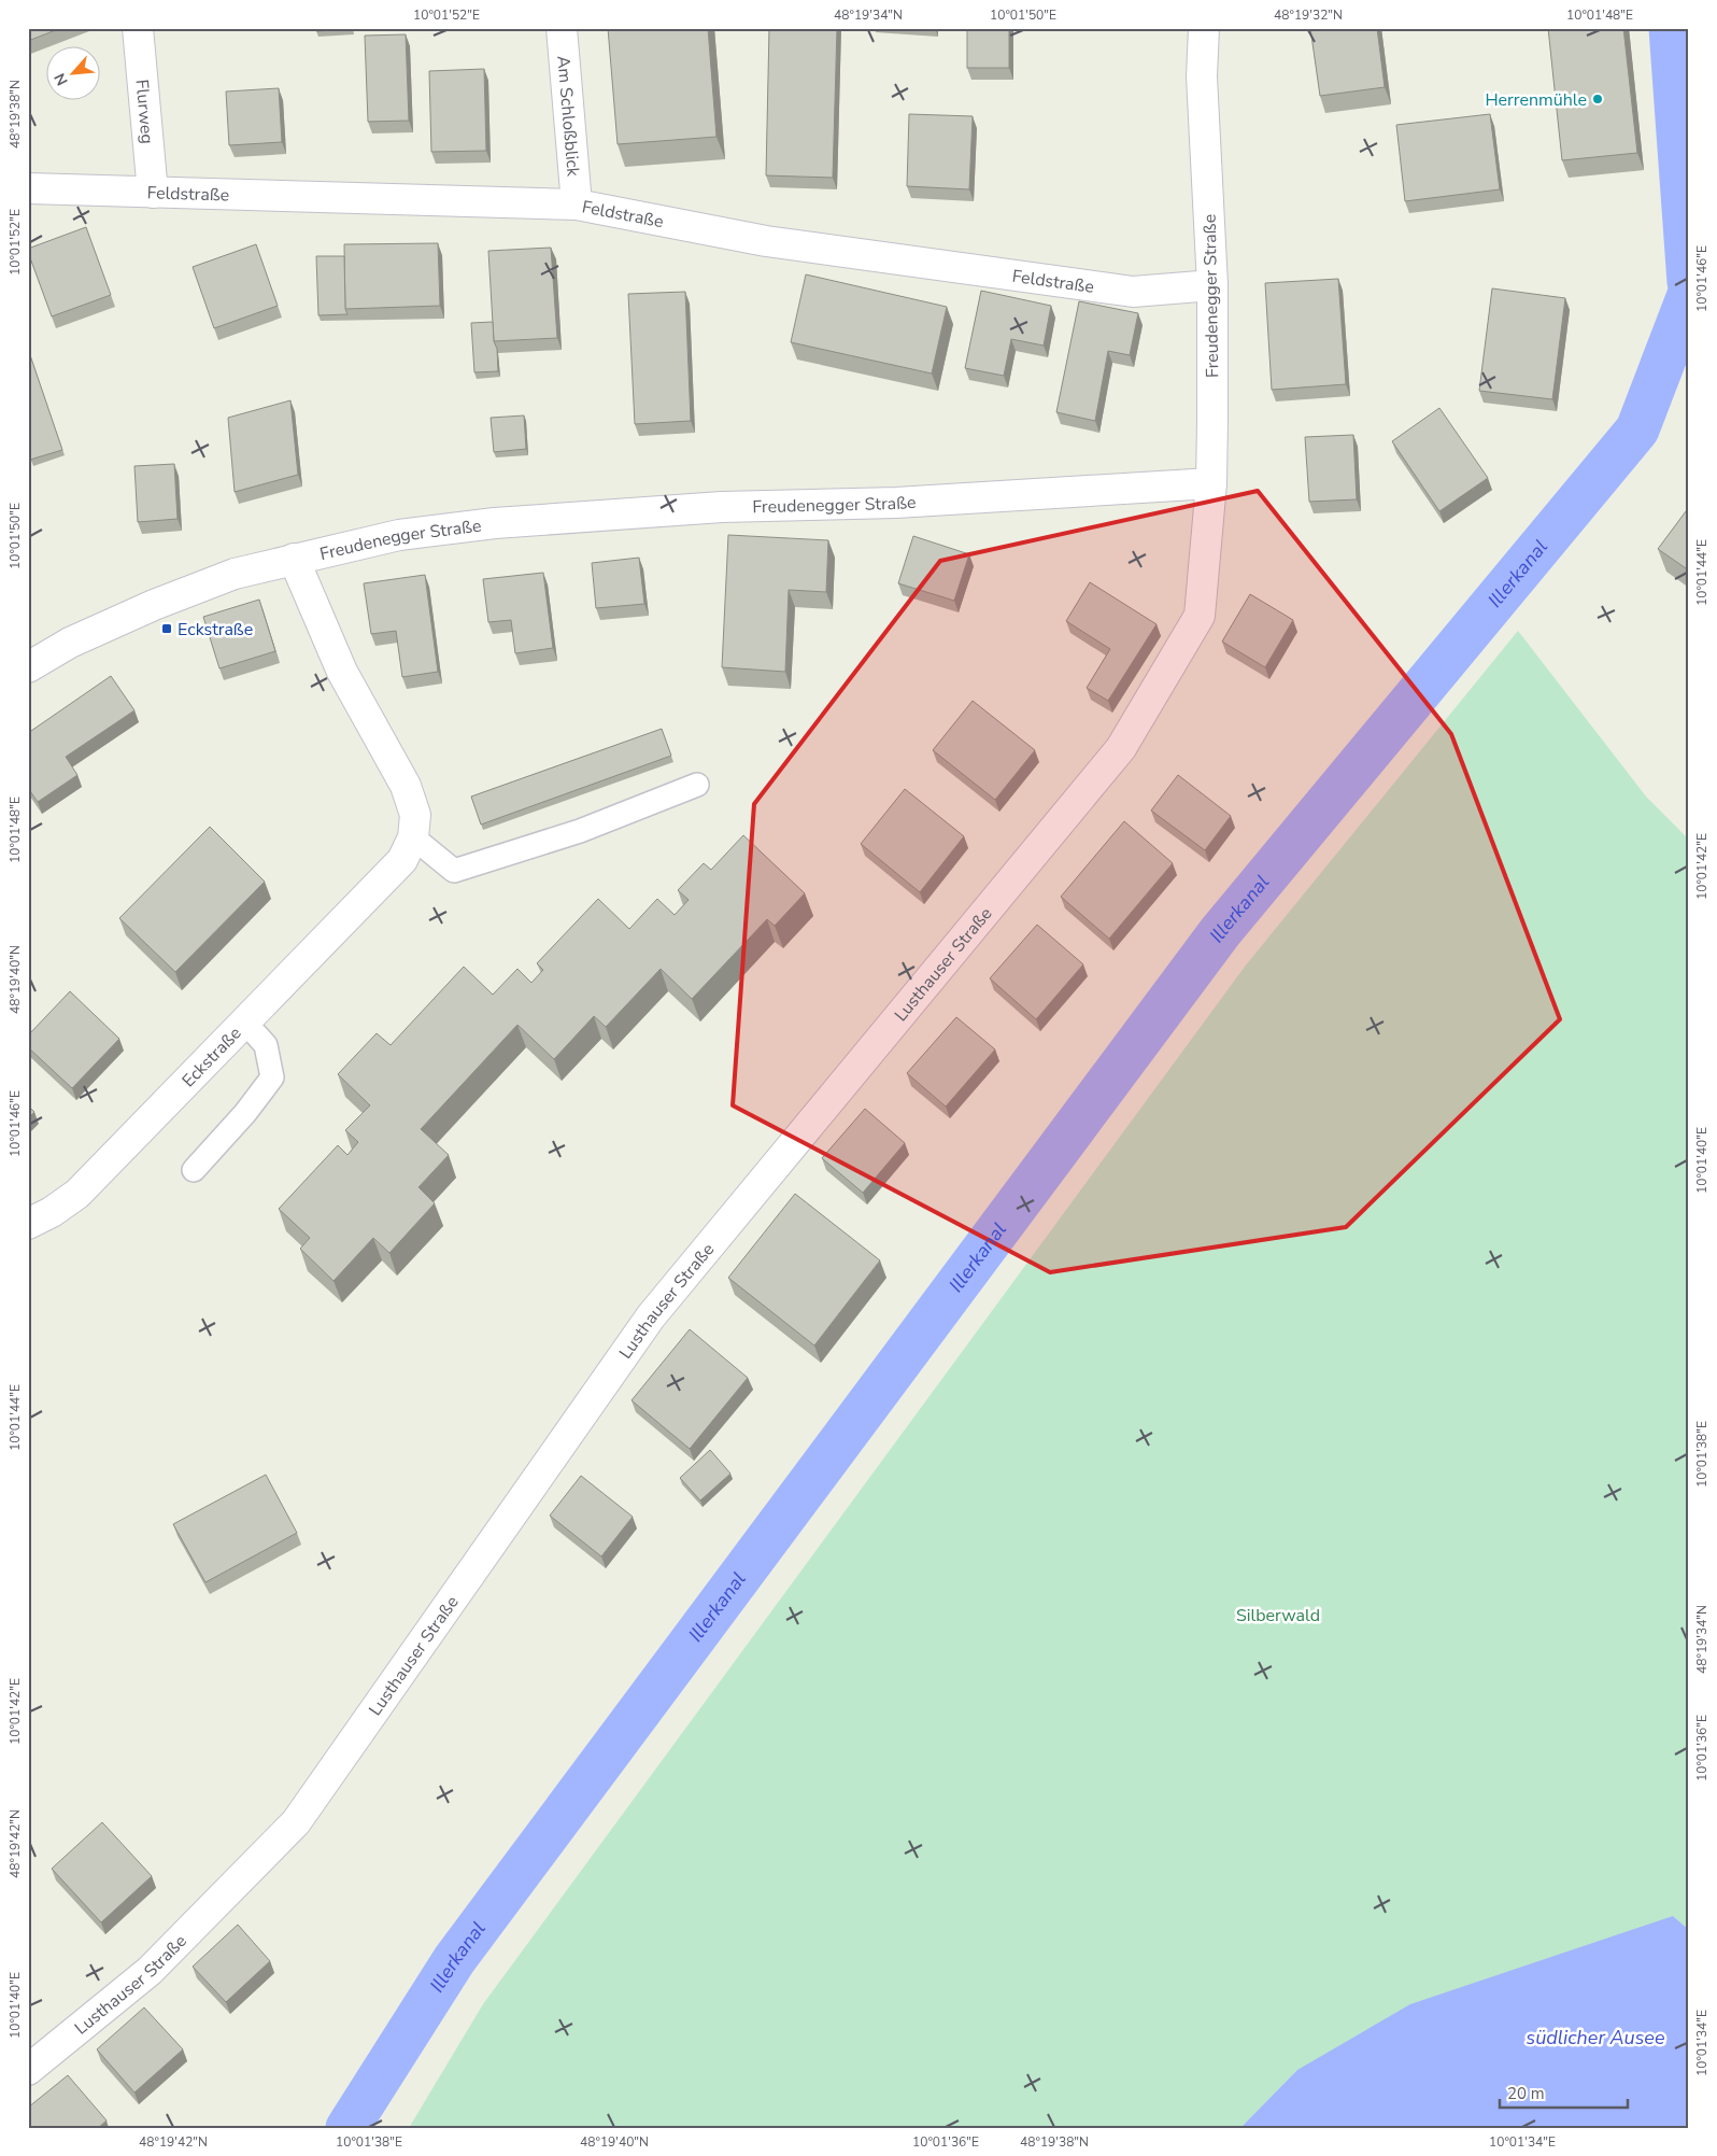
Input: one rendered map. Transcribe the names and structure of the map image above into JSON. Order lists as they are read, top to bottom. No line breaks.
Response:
{"streets":{"street":["Flurweg","Am Schloßblick","Feldstraße","Freudenegger Straße","Lusthauser Straße","Eckstraße"]},"crossings":[["Flurweg","Feldstraße"],["Am Schloßblick","Feldstraße"],["Feldstraße","Freudenegger Straße"],["Freudenegger Straße","Lusthauser Straße"],["Freudenegger Straße","Eckstraße"]],"water":["Illerkanal","südlicher Ausee"],"parks":["Silberwald"],"places":{"other":["Herrenmühle"],"transit":["Eckstraße"]},"scale_bar":"20 m","north":"bottom left","coordinates":["10°01'52\"E","48°19'34\"N","10°01'50\"E","48°19'32\"N","10°01'48\"E","48°19'38\"N","10°01'46\"E","10°01'44\"E","10°01'42\"E","48°19'40\"N","10°01'40\"E","10°01'38\"E","10°01'36\"E","48°19'42\"N","10°01'34\"E"]}
